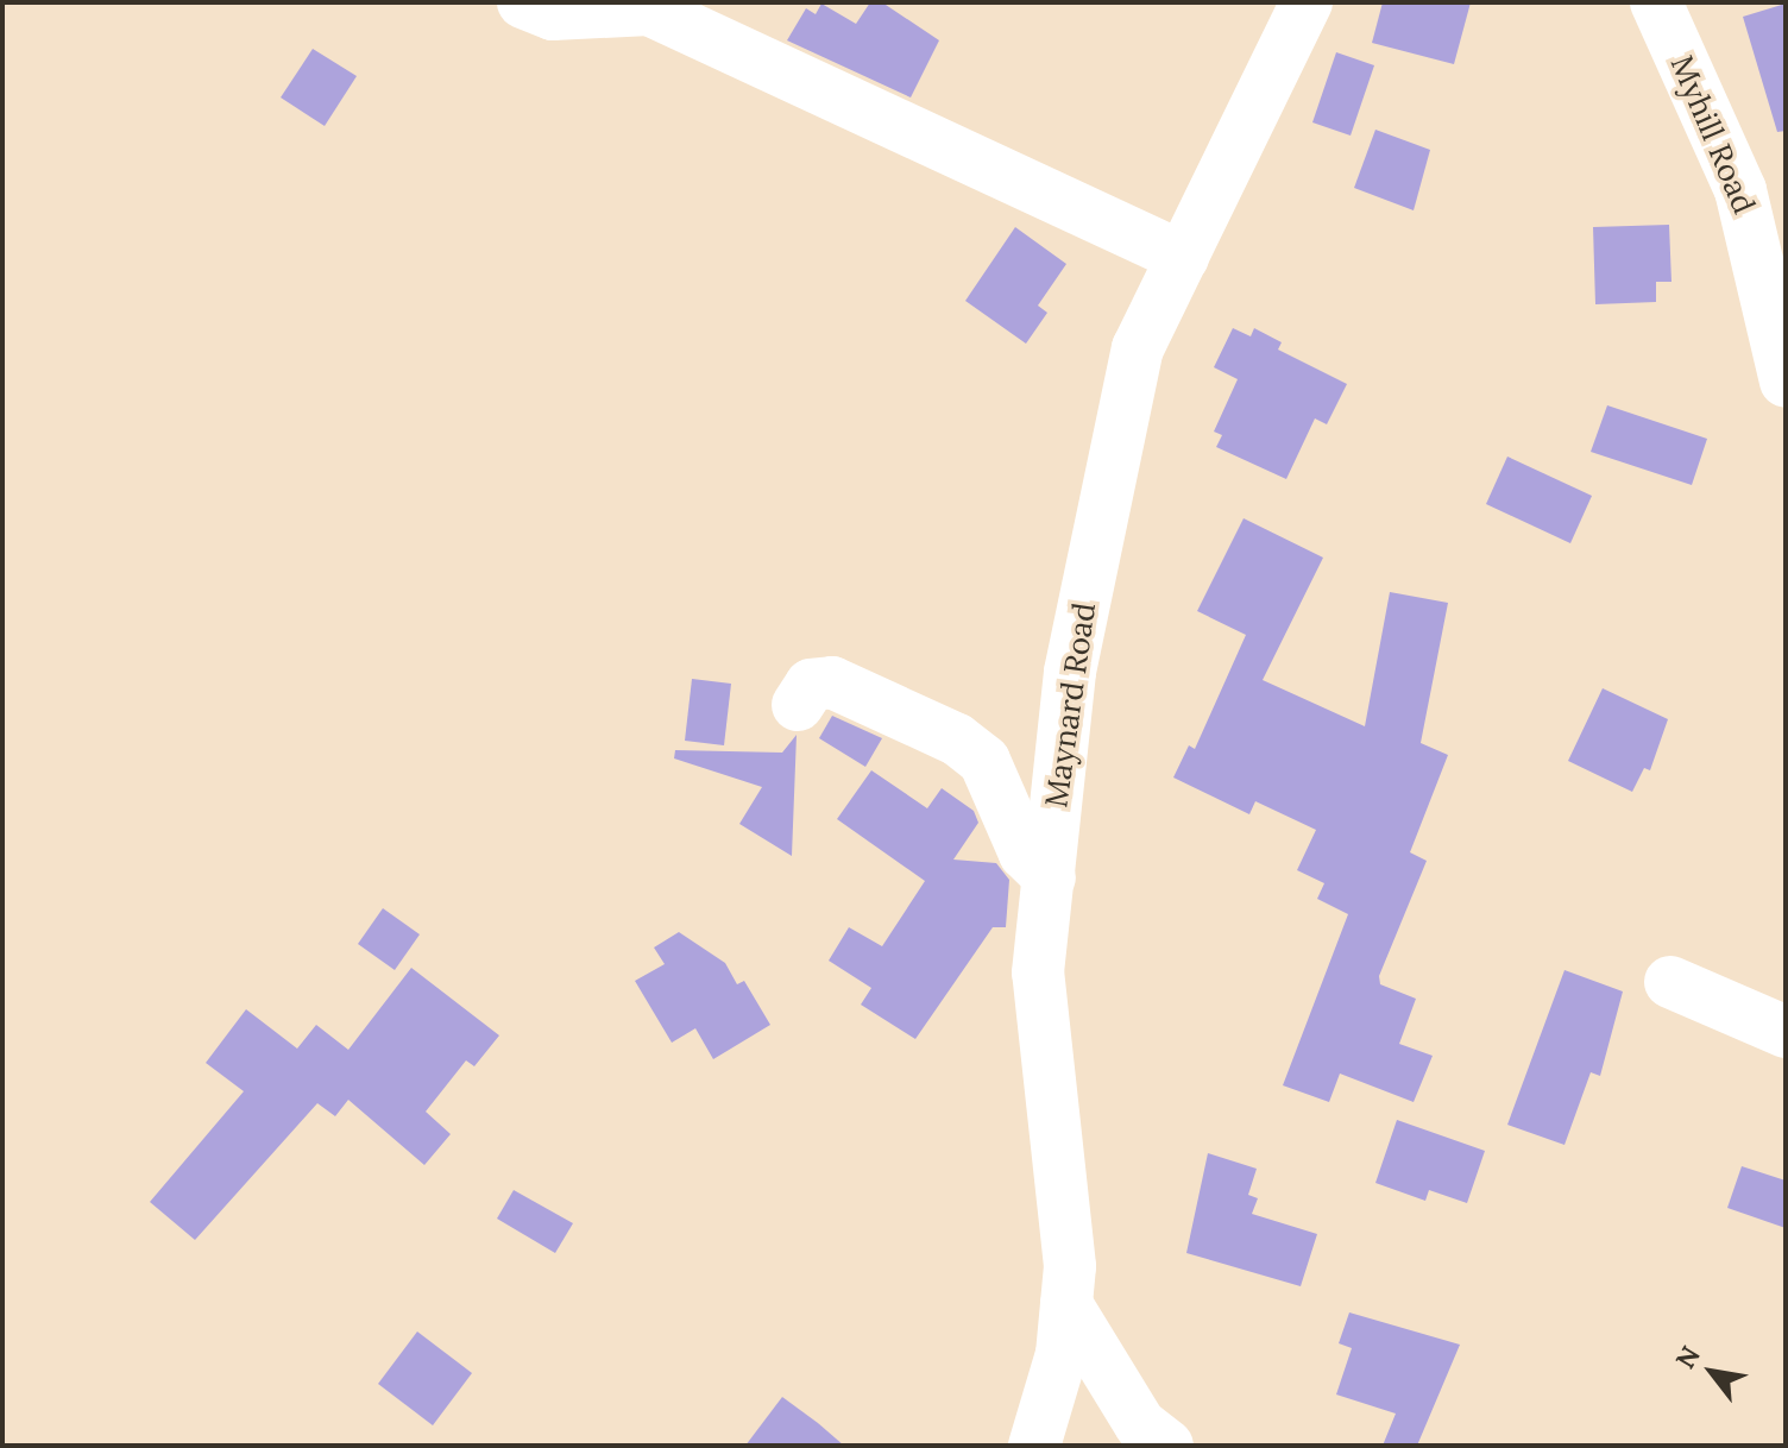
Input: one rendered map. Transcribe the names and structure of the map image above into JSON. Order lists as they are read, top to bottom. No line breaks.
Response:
{"streets":{"street":["Myhill Road","Maynard Road"]},"north":"top left"}
